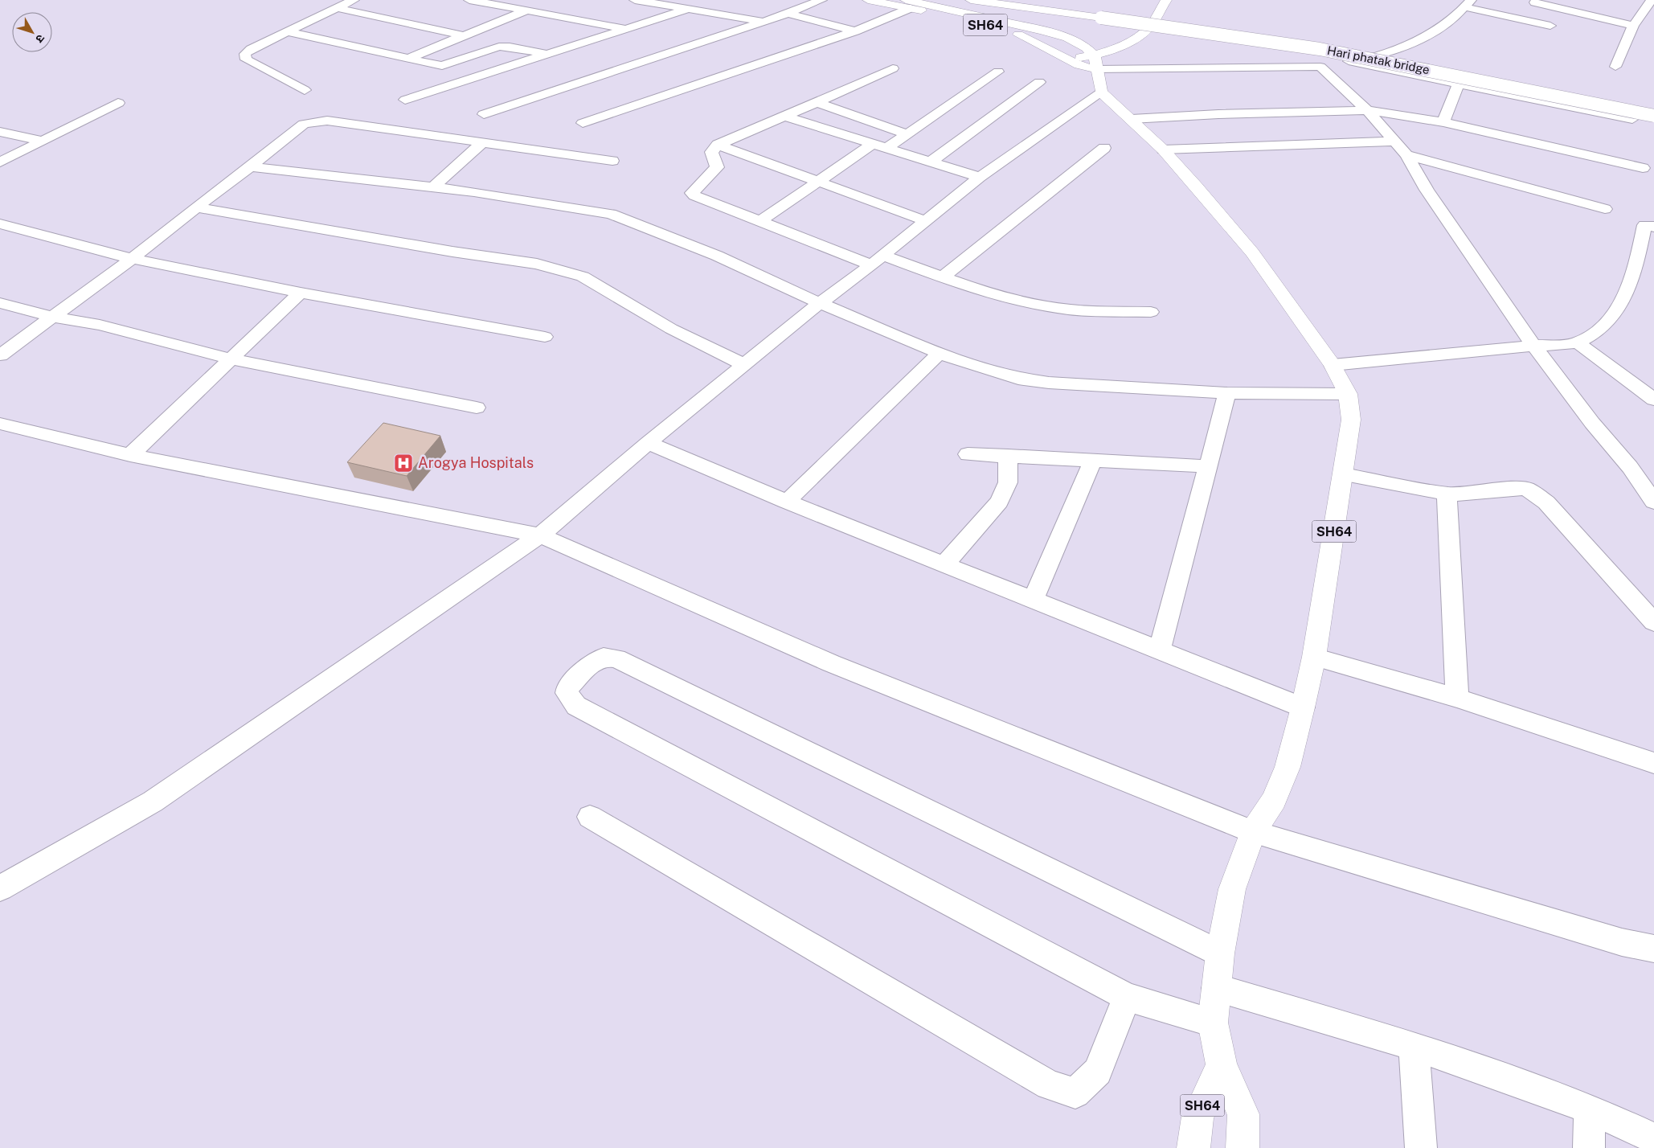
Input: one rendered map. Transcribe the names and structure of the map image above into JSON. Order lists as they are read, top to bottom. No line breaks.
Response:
{"streets":{"main road":["SH64","Hari phatak bridge"]},"places":{"hospital":["Arogya Hospitals"]},"north":"bottom right"}
